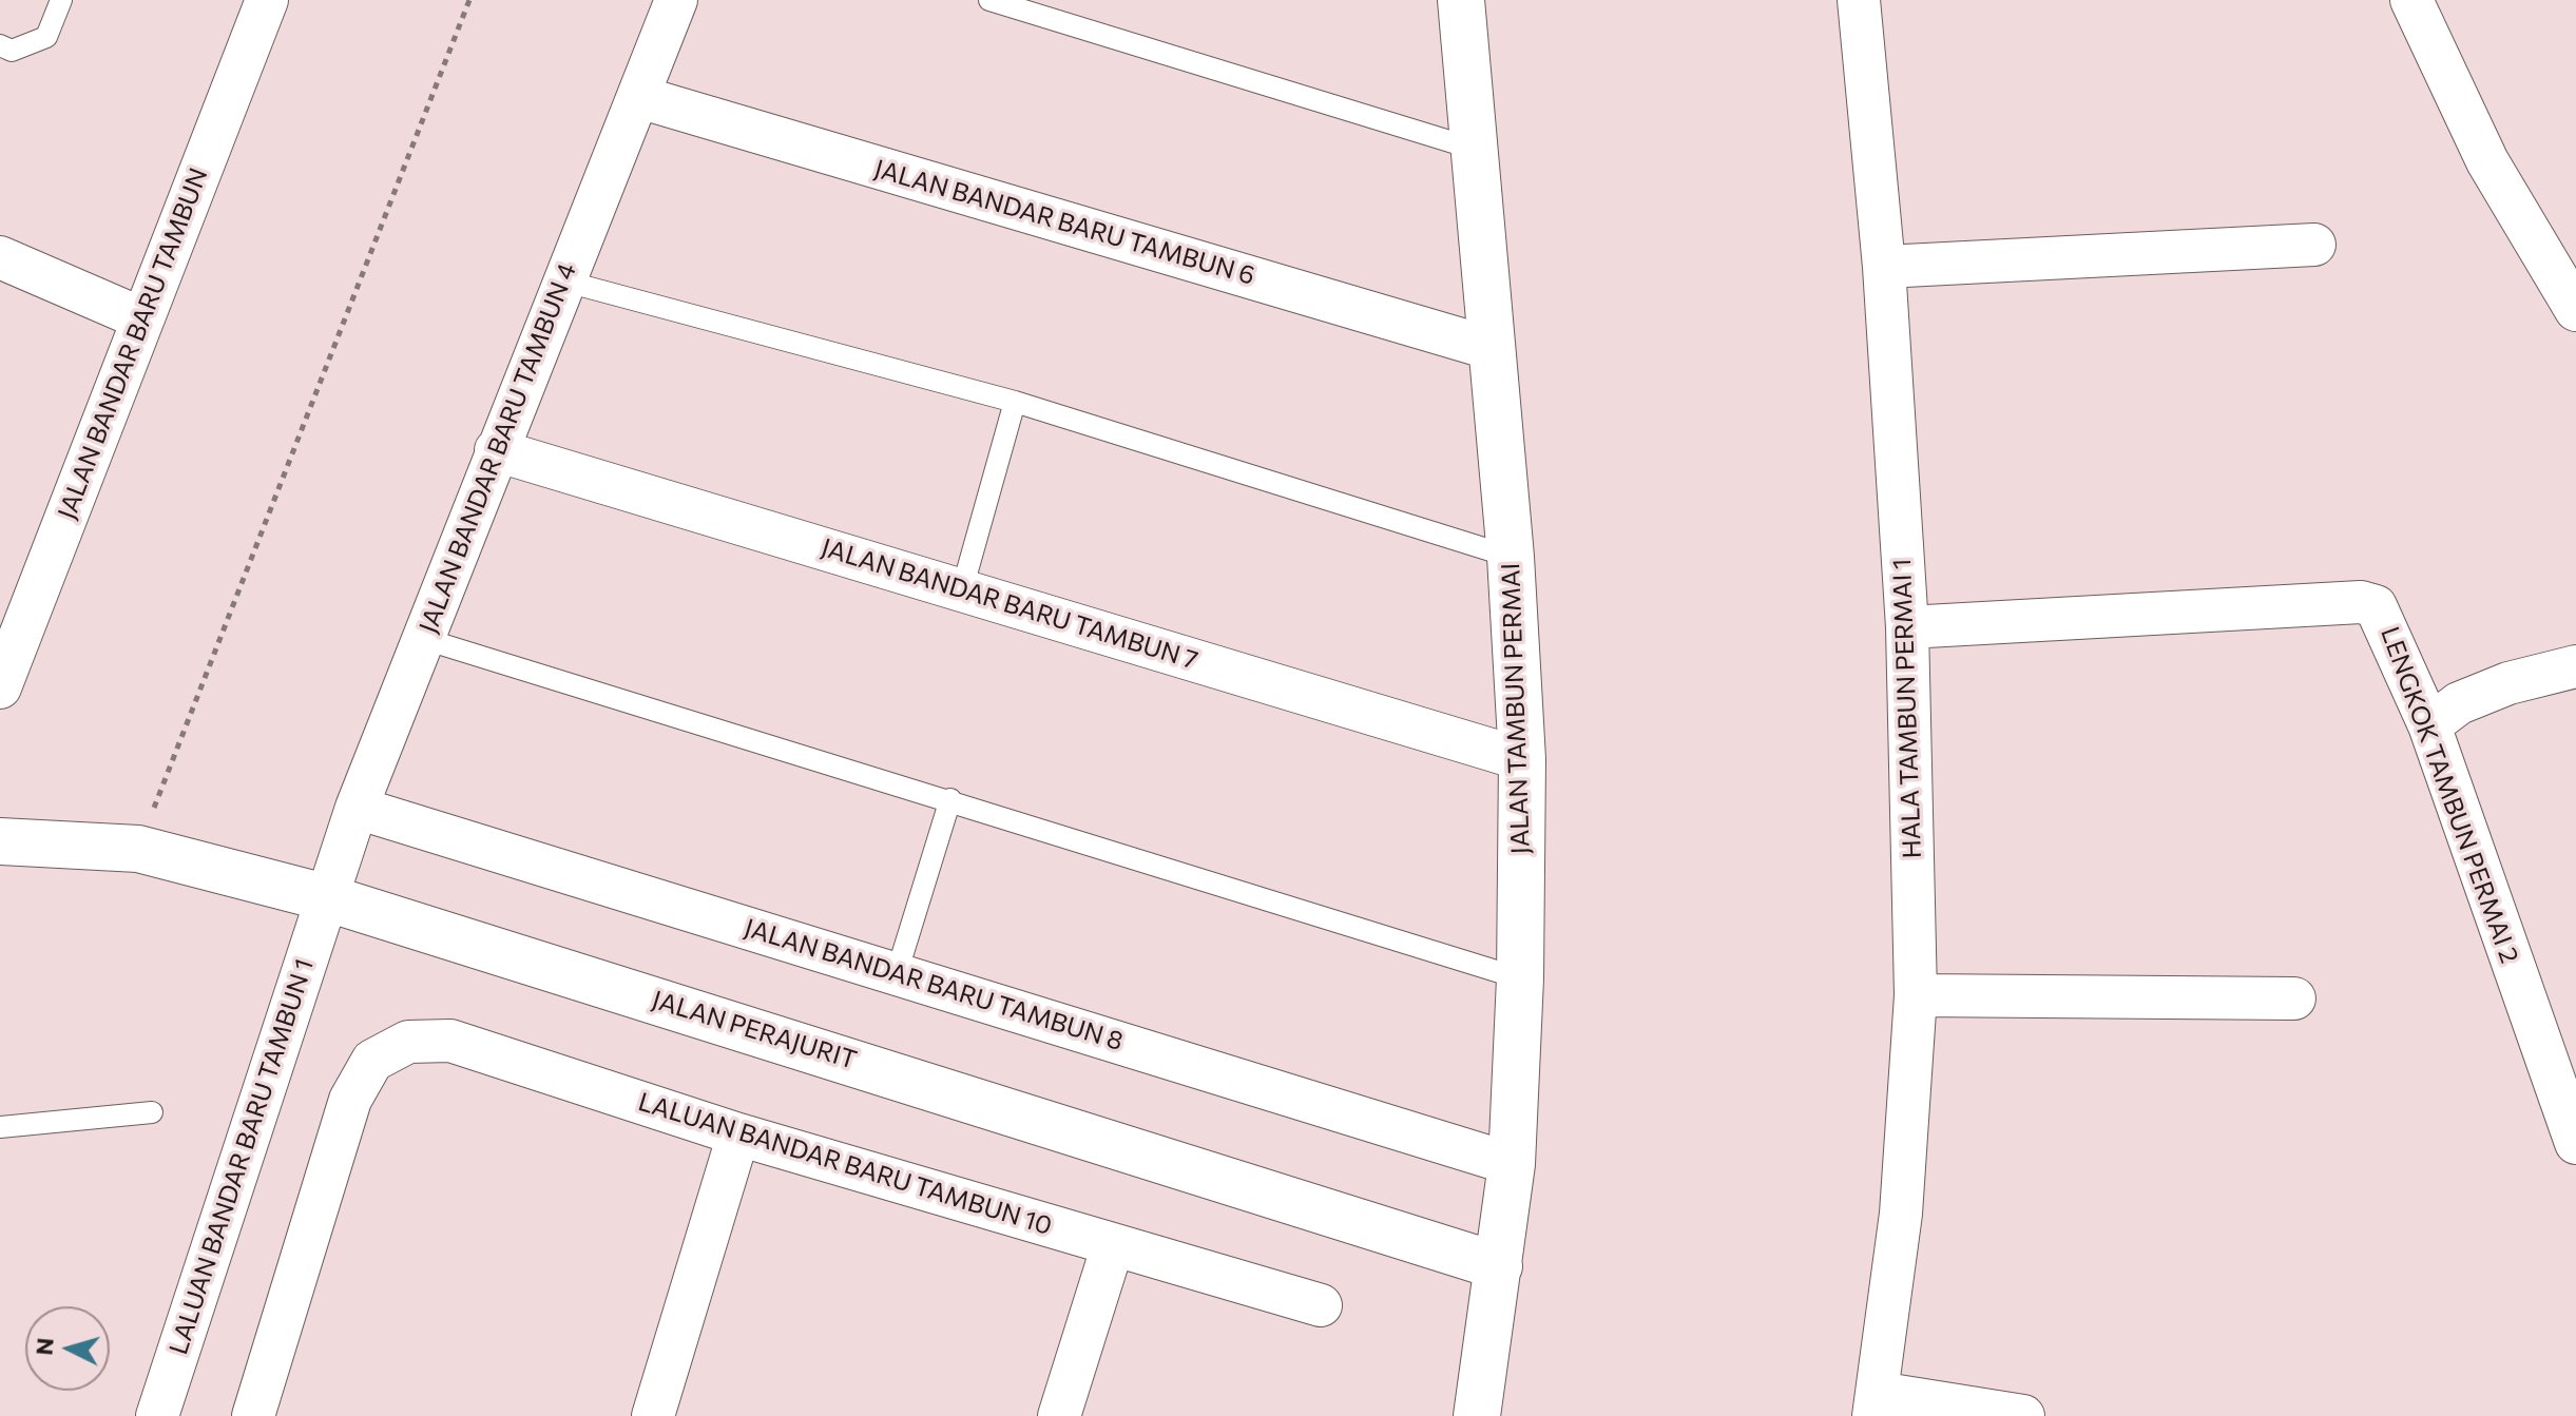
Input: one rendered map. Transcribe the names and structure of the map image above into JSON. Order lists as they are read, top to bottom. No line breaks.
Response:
{"streets":{"street":["JALAN BANDAR BARU TAMBUN 6","JALAN BANDAR BARU TAMBUN","JALAN BANDAR BARU TAMBUN 4","JALAN BANDAR BARU TAMBUN 7","JALAN TAMBUN PERMAI","HALA TAMBUN PERMAI 1","LENGKOK TAMBUN PERMAI 2","JALAN BANDAR BARU TAMBUN 8","JALAN PERAJURIT","LALUAN BANDAR BARU TAMBUN 1","LALUAN BANDAR BARU TAMBUN 10"]},"crossings":[["JALAN BANDAR BARU TAMBUN 6","JALAN BANDAR BARU TAMBUN 4"],["JALAN BANDAR BARU TAMBUN 6","JALAN TAMBUN PERMAI"],["JALAN BANDAR BARU TAMBUN 4","JALAN BANDAR BARU TAMBUN 7"],["JALAN BANDAR BARU TAMBUN 4","JALAN BANDAR BARU TAMBUN 8"],["JALAN BANDAR BARU TAMBUN 4","JALAN PERAJURIT"],["JALAN BANDAR BARU TAMBUN 4","LALUAN BANDAR BARU TAMBUN 1"],["JALAN BANDAR BARU TAMBUN 7","JALAN TAMBUN PERMAI"],["JALAN TAMBUN PERMAI","JALAN BANDAR BARU TAMBUN 8"],["JALAN TAMBUN PERMAI","JALAN PERAJURIT"],["HALA TAMBUN PERMAI 1","LENGKOK TAMBUN PERMAI 2"],["JALAN PERAJURIT","LALUAN BANDAR BARU TAMBUN 1"]],"north":"left"}
